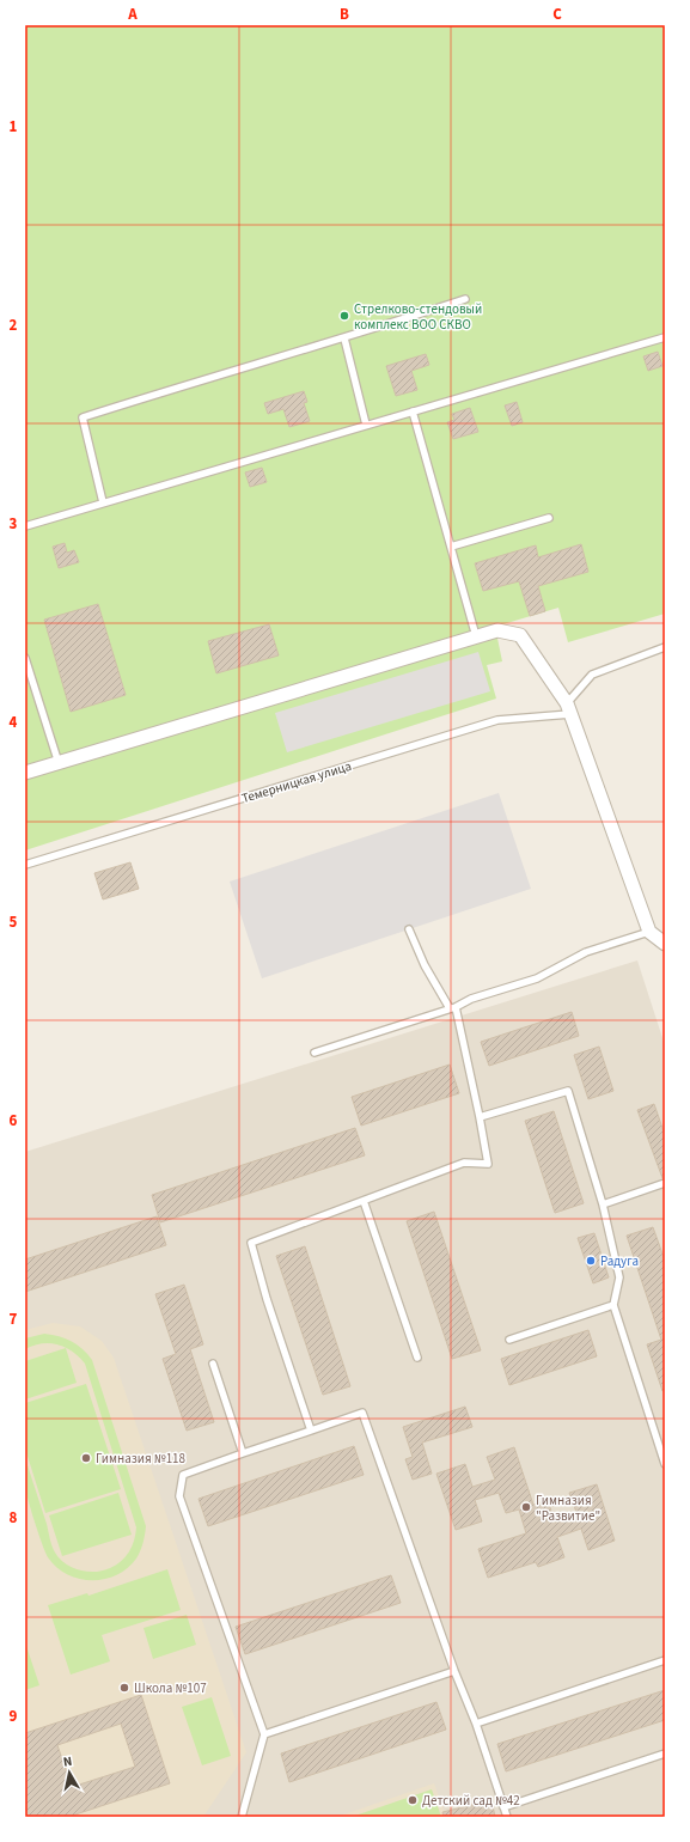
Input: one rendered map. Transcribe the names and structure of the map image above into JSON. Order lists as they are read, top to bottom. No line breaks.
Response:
{"streets":{"lane":["Темерницкая улица"]},"places":["Стрелково-стендовый комплекс ВОО СКВО","Радуга","Гимназия №118","Гимназия \"Развитие\"","Школа №107","Детский сад №42"],"north":"top","grid":{"columns":["A","B","C"],"rows":["1","2","3","4","5","6","7","8","9"]}}
